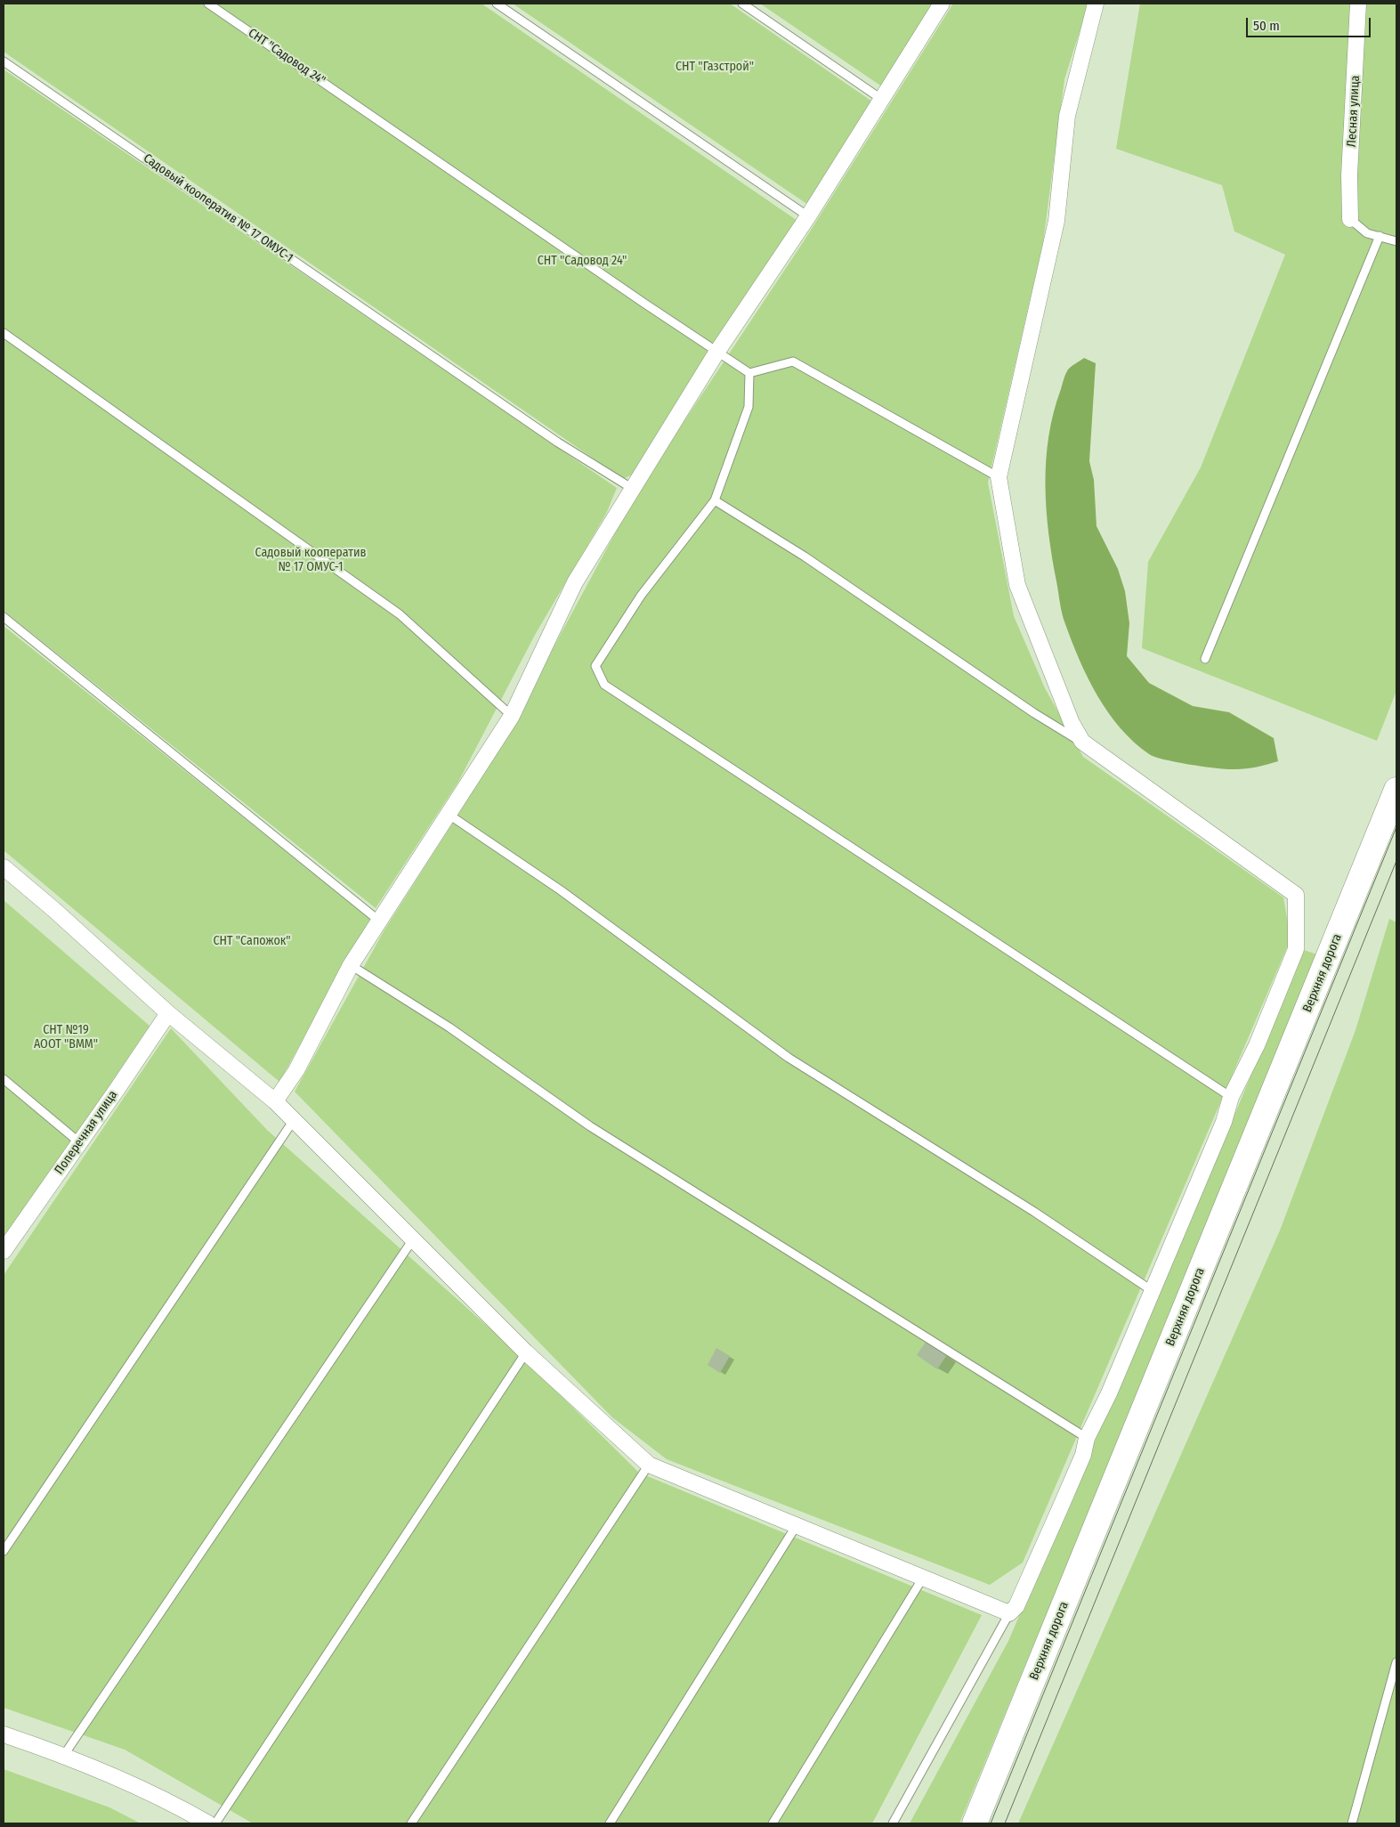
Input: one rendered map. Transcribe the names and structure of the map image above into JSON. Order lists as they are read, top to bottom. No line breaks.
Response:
{"streets":{"main road":["Верхняя дорога"],"street":["Лесная улица","Поперечная улица"],"lane":["СНТ \"Садовод 24\"","Садовый кооператив № 17 ОМУС-1"]},"parks":["СНТ \"Газстрой\"","СНТ \"Садовод 24\"","Садовый кооператив № 17 ОМУС-1","СНТ \"Сапожок\"","СНТ №19 АООТ \"ВММ\""],"scale_bar":"50 m"}
